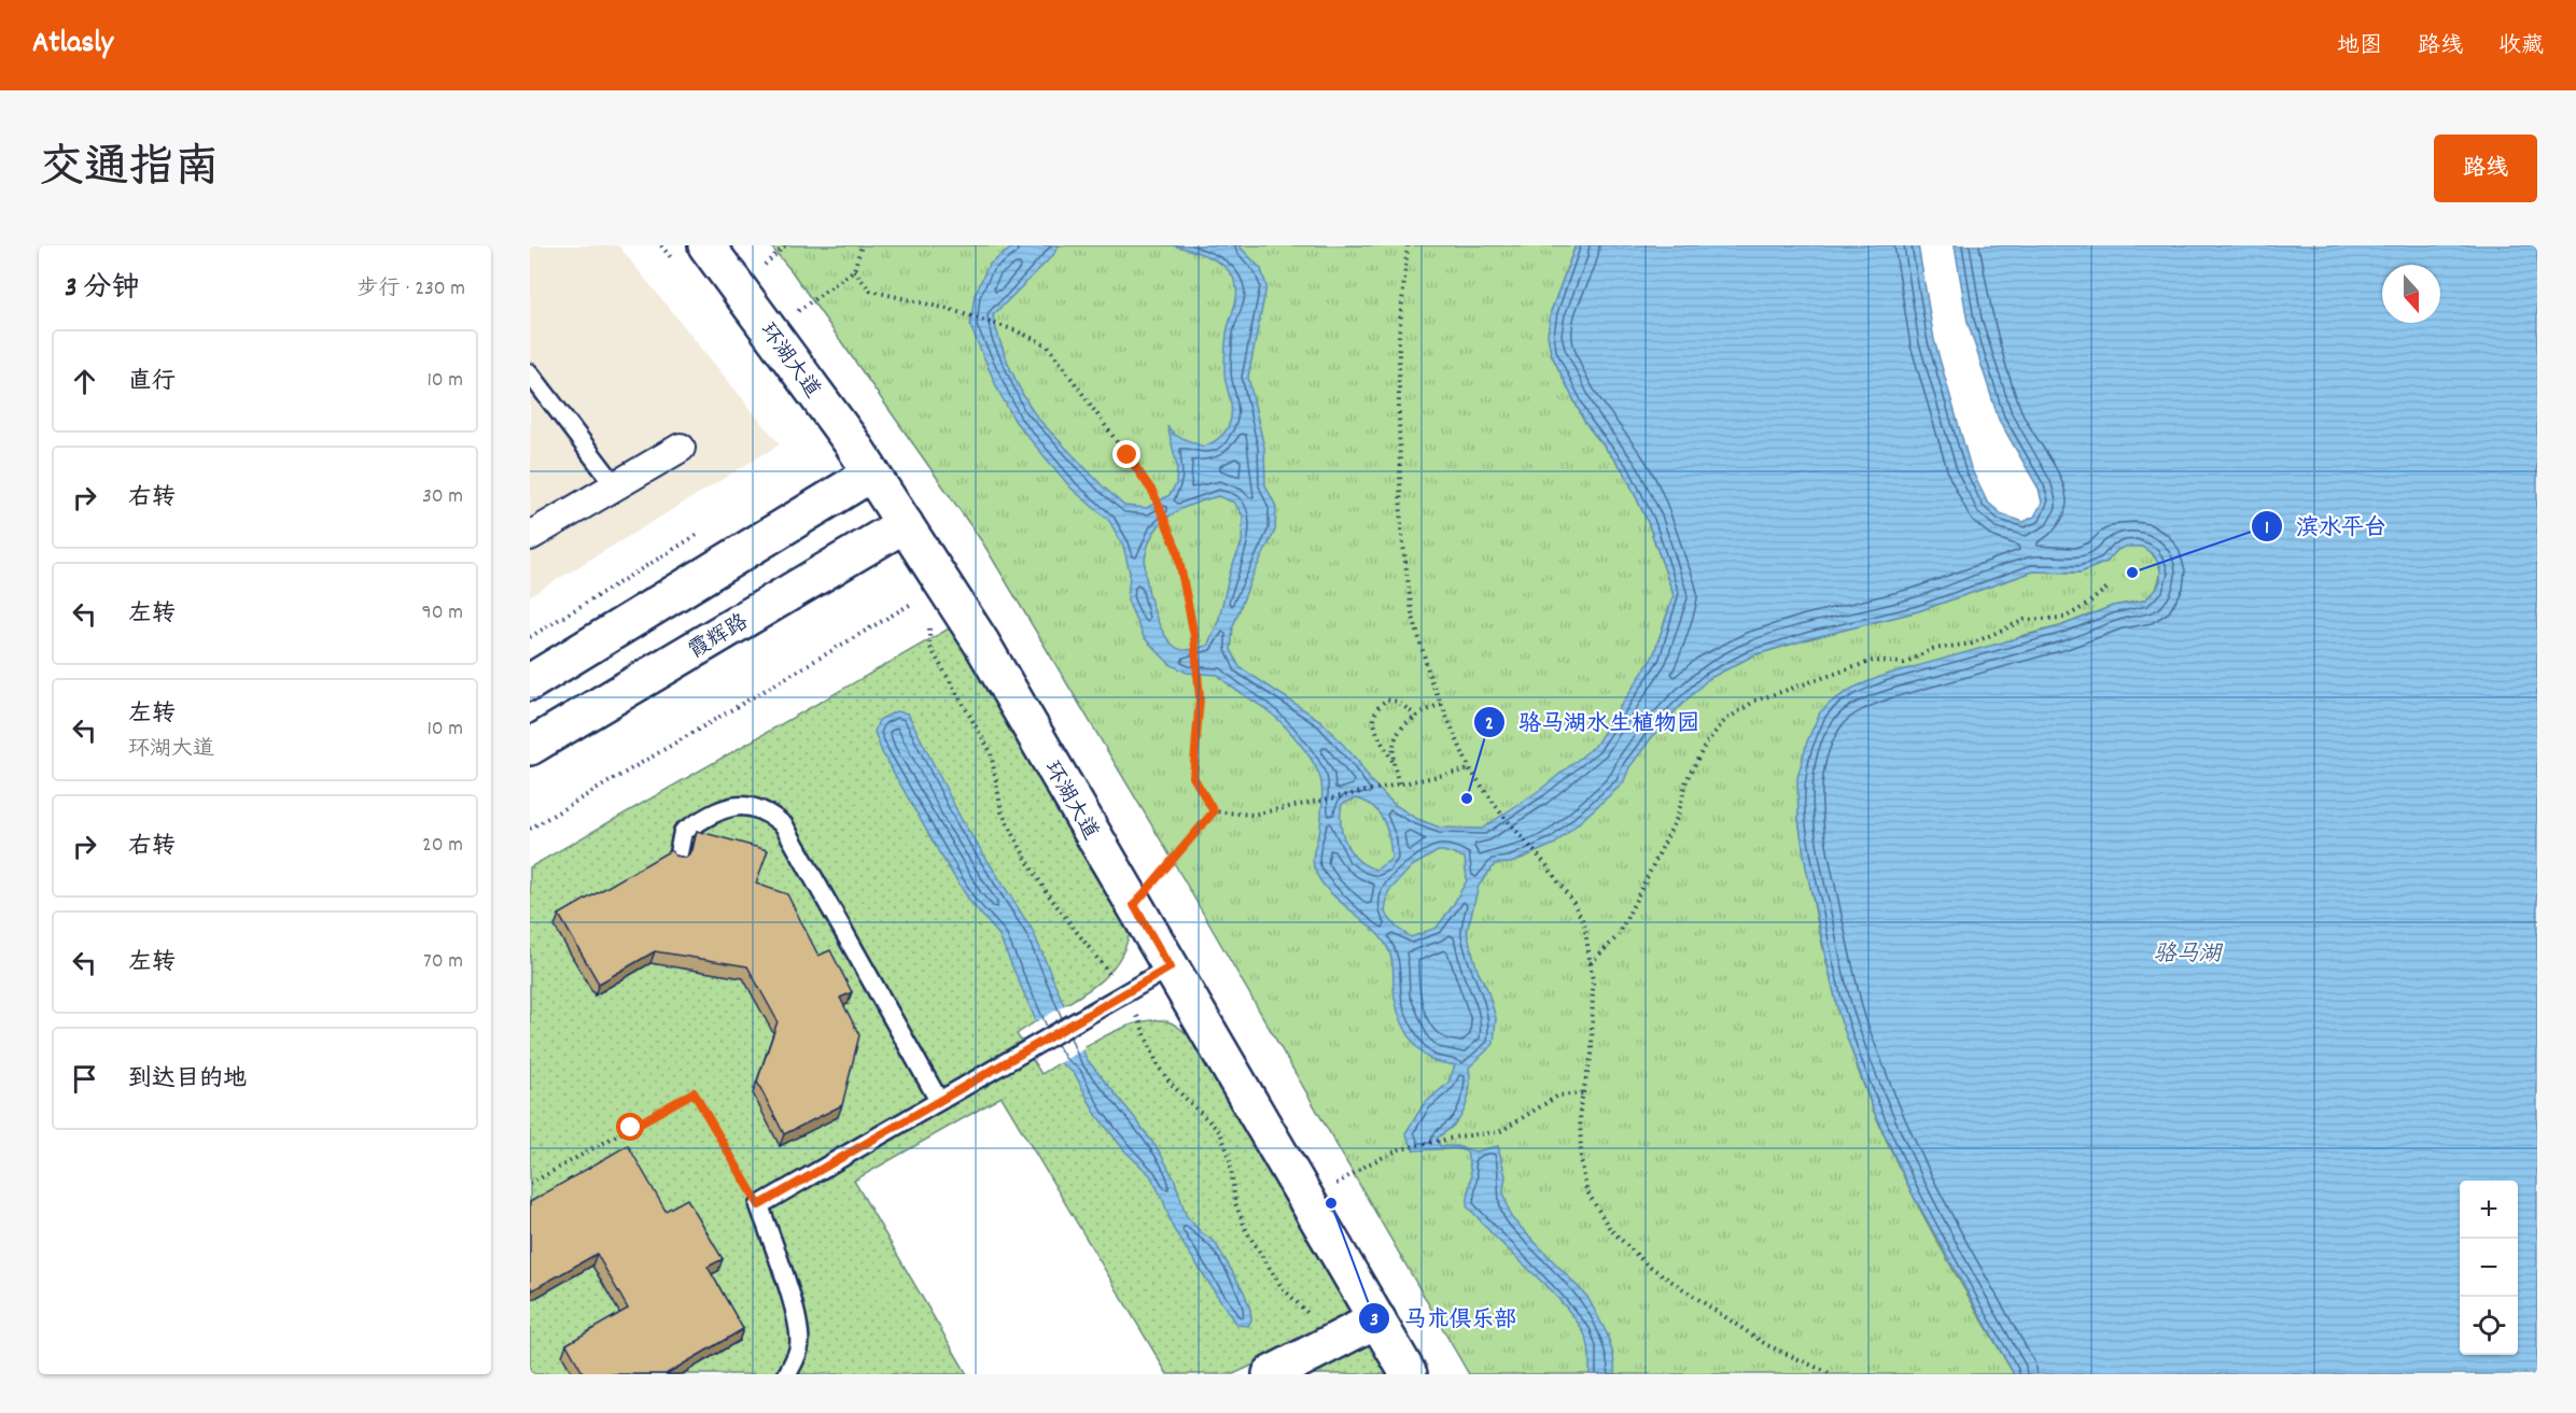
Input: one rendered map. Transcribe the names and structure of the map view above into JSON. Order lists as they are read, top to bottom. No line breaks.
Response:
{"streets":{"street":["环湖大道","霞辉路"]},"crossings":[["环湖大道","霞辉路"]],"water":["骆马湖"],"places":["滨水平台","骆马湖水生植物园","马术俱乐部"],"north":"bottom","page":{"header":"Atlasly","nav":["地图","路线","收藏"],"title":"交通指南","buttons":"路线","heading":["3 分钟","步行 · 230 m"],"list":[["直行","10 m"],["右转","30 m"],["左转","90 m"],["左转","环湖大道","10 m"],["右转","20 m"],["左转","70 m"],"到达目的地"],"map_buttons":["+","−"]}}
